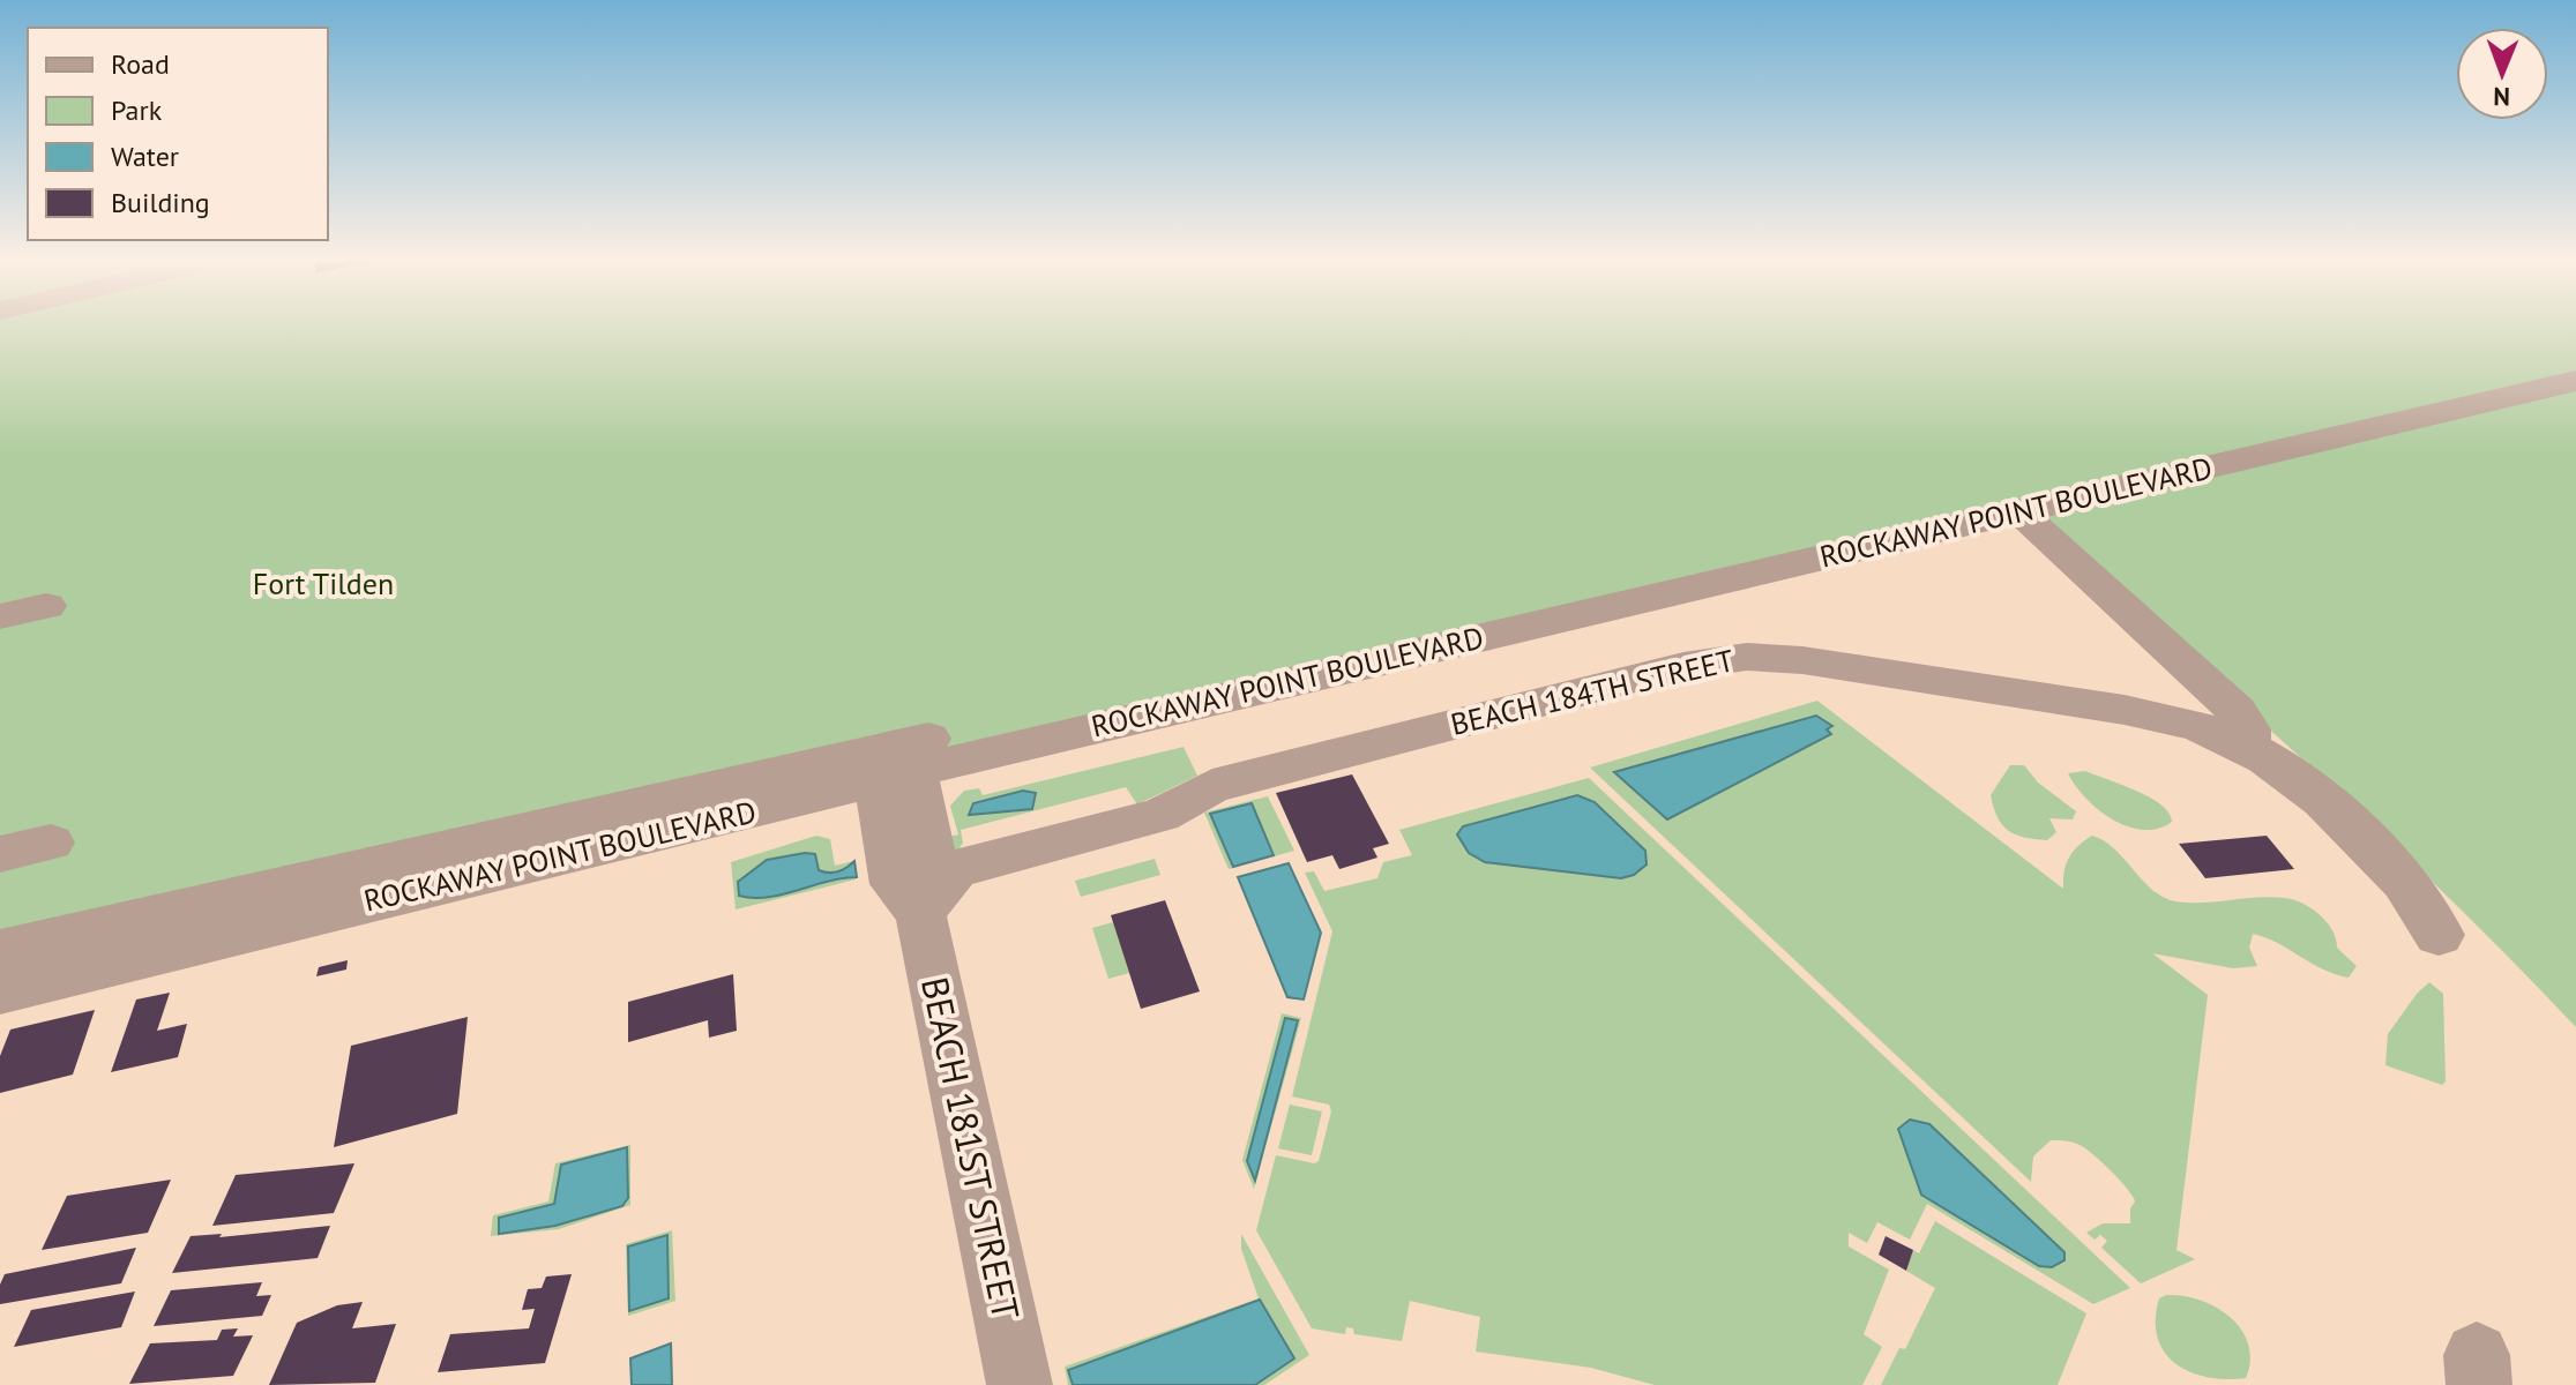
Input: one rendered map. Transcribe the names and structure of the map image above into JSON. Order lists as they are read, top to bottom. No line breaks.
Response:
{"streets":{"street":["ROCKAWAY POINT BOULEVARD","BEACH 184TH STREET","BEACH 181ST STREET"]},"crossings":[["ROCKAWAY POINT BOULEVARD","BEACH 181ST STREET"],["BEACH 184TH STREET","BEACH 181ST STREET"]],"parks":["Fort Tilden"],"legend":["Road","Park","Water","Building"],"north":"bottom"}
